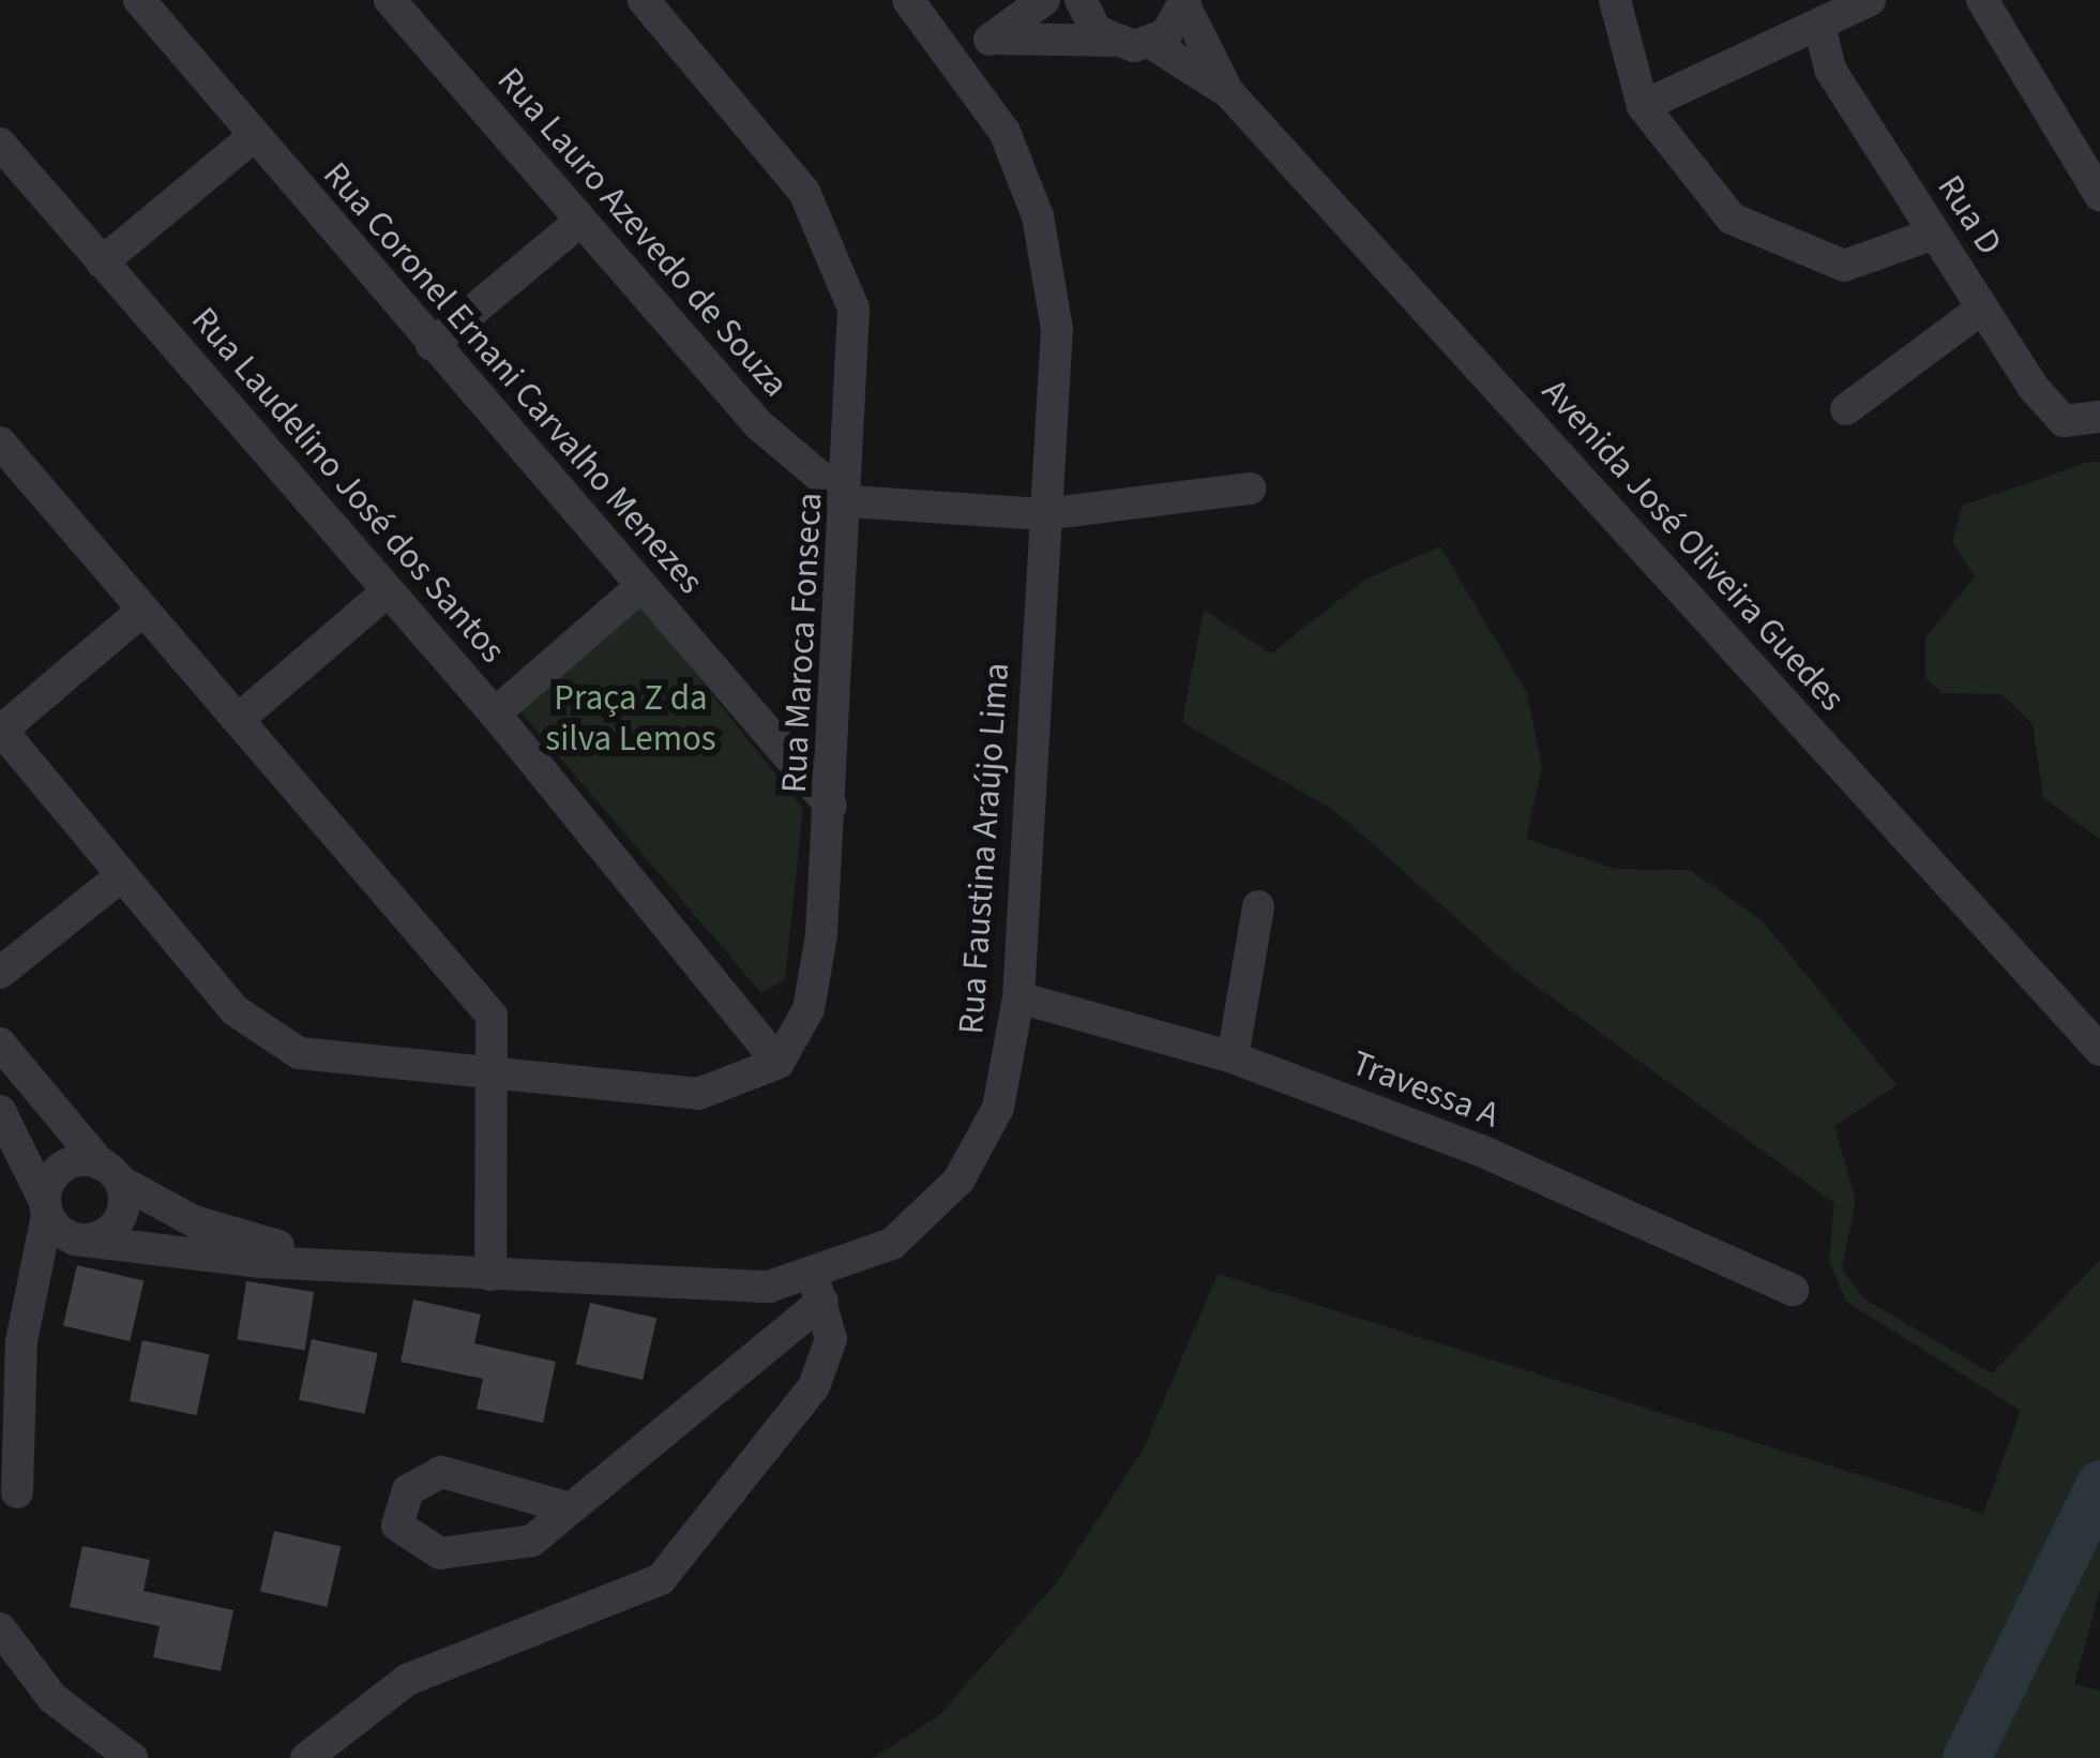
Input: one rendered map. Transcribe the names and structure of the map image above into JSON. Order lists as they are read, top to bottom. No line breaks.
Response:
{"streets":{"street":["Rua D","Rua Lauro Azevedo de Souza","Rua Coronel Ernani Carvalho Menezes","Rua Laudelino José dos Santos","Avenida José Oliveira Guedes","Rua Maroca Fonseca","Rua Faustina Araújo Lima","Travessa A"]},"crossings":[["Rua Lauro Azevedo de Souza","Rua Maroca Fonseca"],["Rua Coronel Ernani Carvalho Menezes","Rua Maroca Fonseca"],["Rua Laudelino José dos Santos","Rua Maroca Fonseca"],["Rua Faustina Araújo Lima","Travessa A"]],"parks":["Praça Z da silva Lemos"]}
